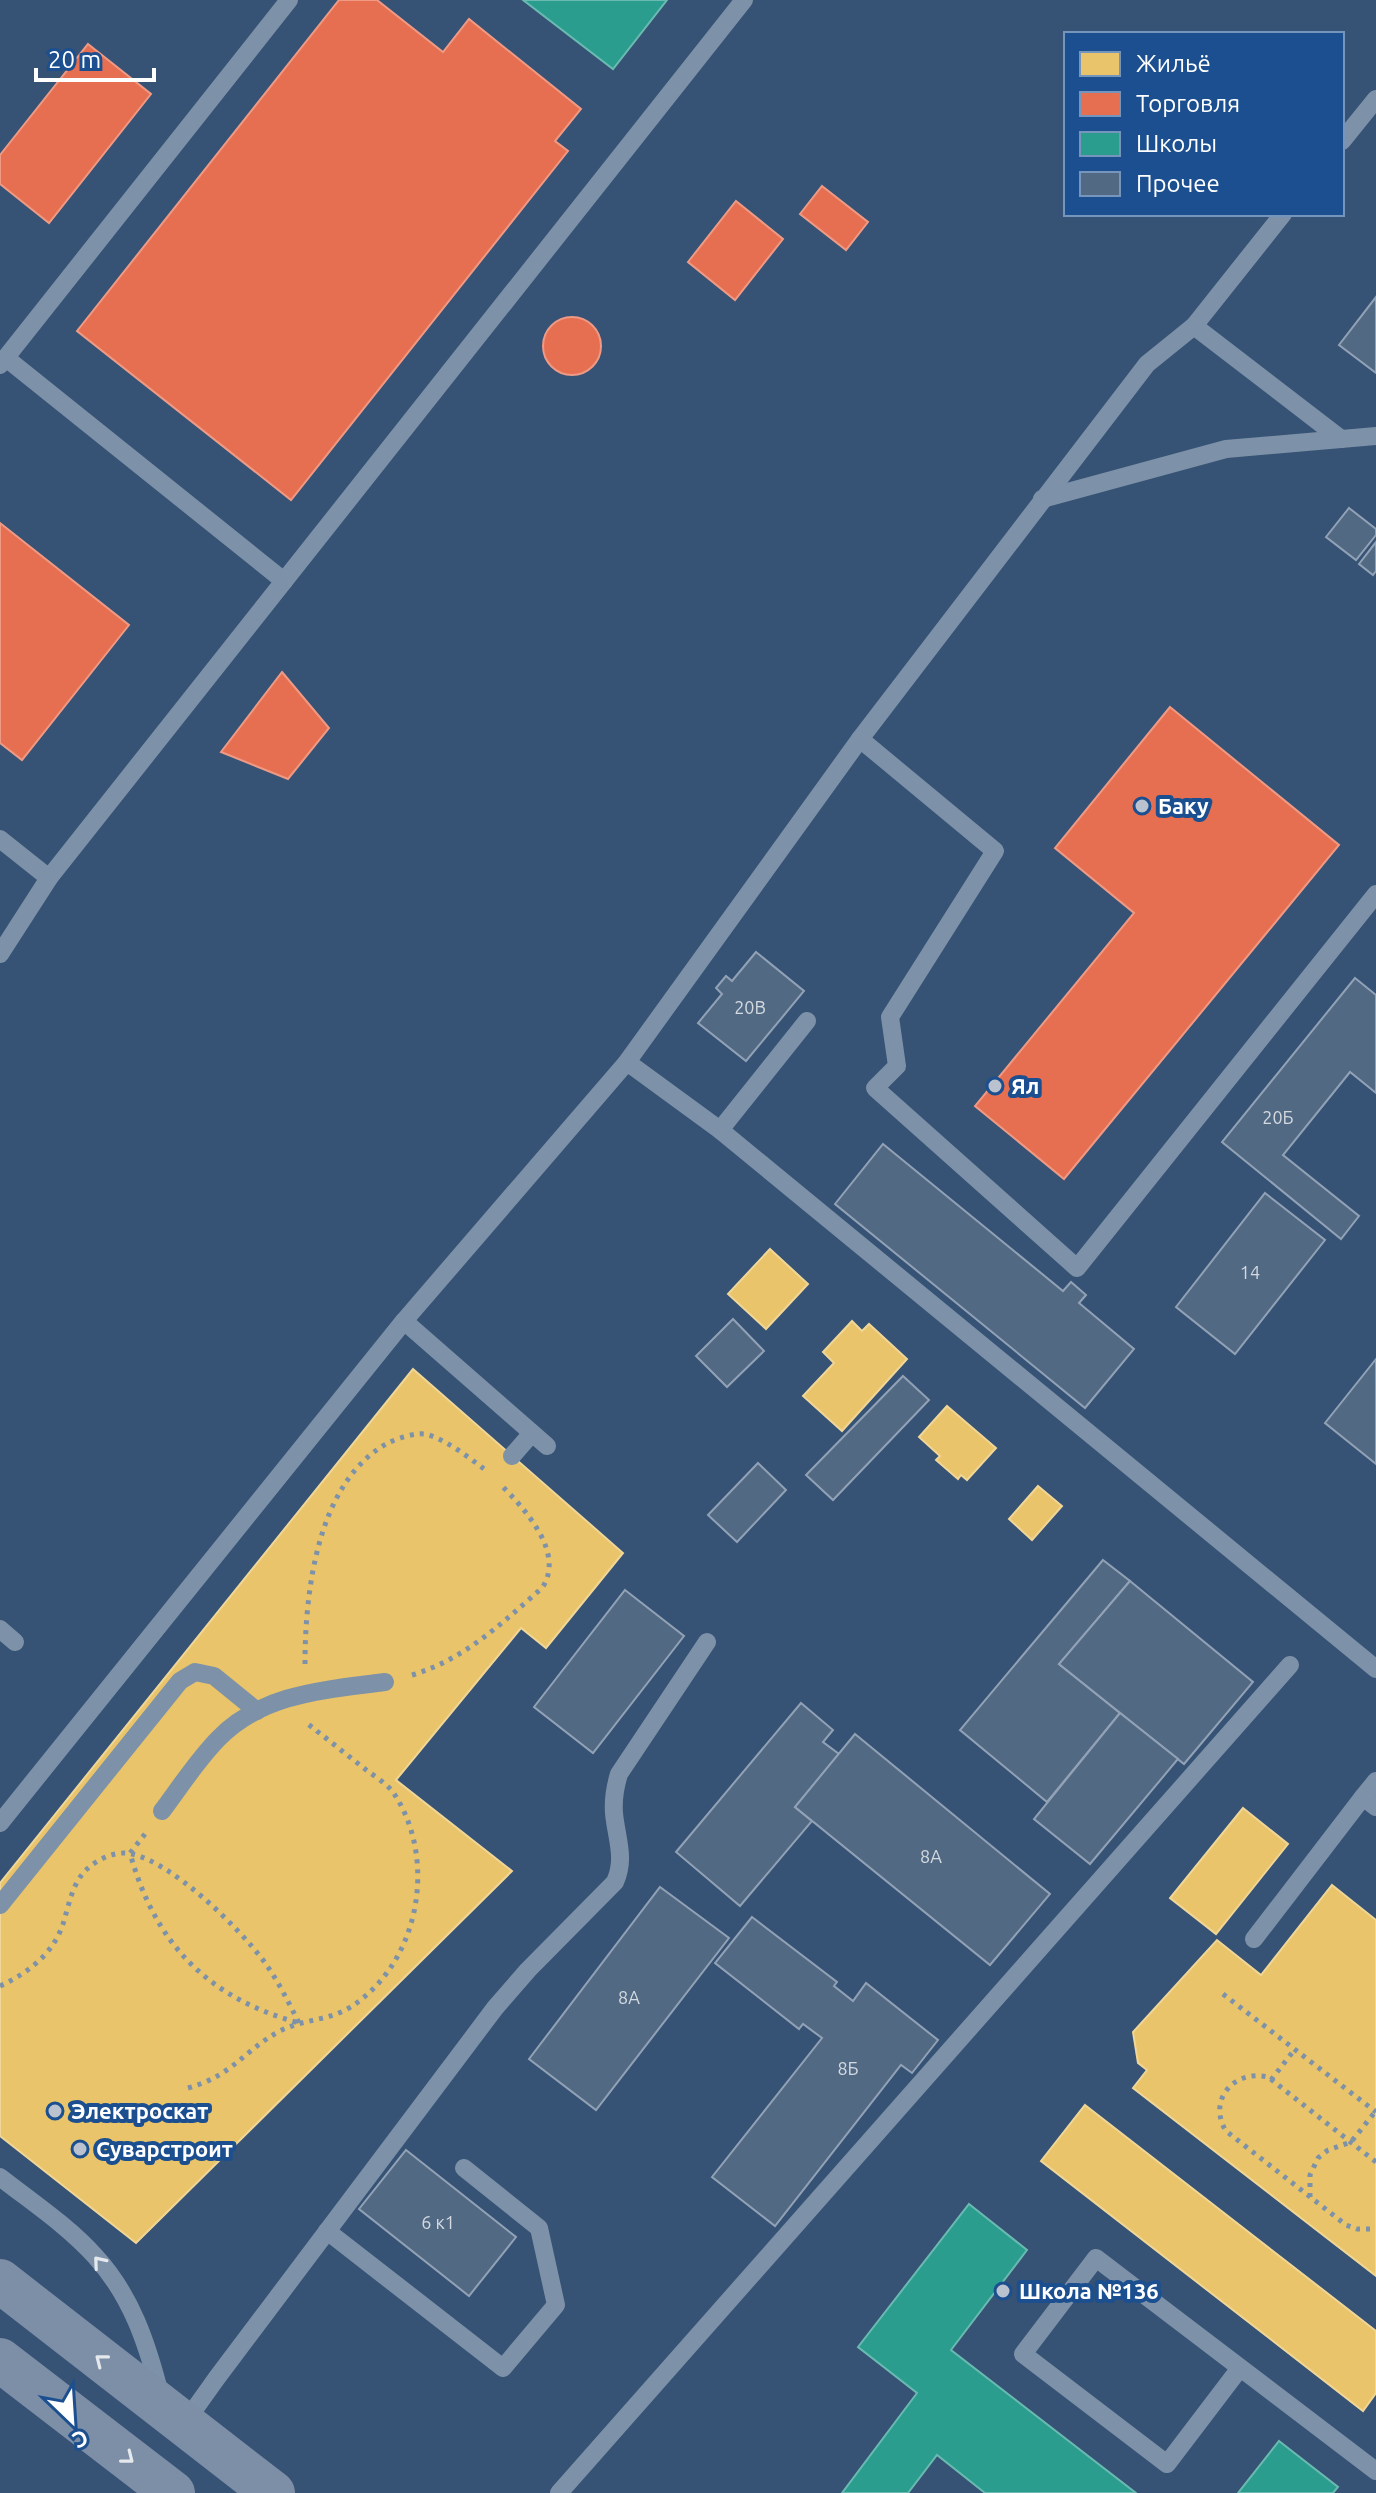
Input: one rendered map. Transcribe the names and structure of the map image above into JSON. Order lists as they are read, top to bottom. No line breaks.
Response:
{"places":["Баку","Ял","Электроскат","Суварстроит","Школа №136"],"house_numbers":["20В","20Б","14","8А","8А","8Б","6 к1"],"legend":["Жильё","Торговля","Школы","Прочее"],"scale_bar":"20 m","north":"bottom right"}
